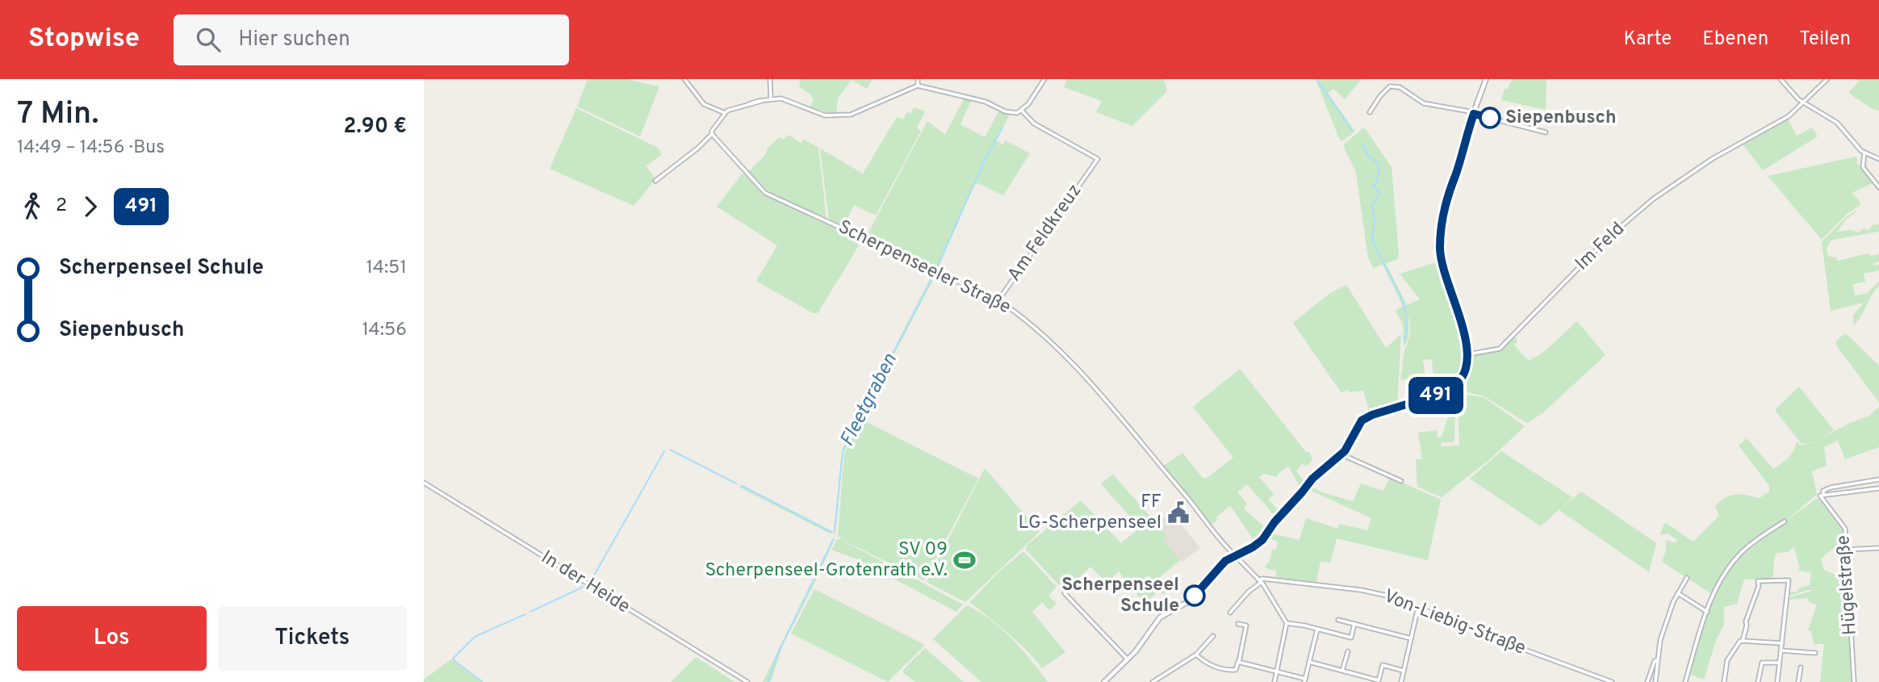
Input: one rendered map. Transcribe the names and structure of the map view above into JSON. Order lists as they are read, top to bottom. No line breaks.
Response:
{"streets":{"street":["Am Feldkreuz","Im Feld","Scherpenseeler Straße","In der Heide","Hügelstraße","Von-Liebig-Straße"]},"crossings":[["Am Feldkreuz","Scherpenseeler Straße"]],"water":["Fleetgraben"],"places":{"other":["Siepenbusch","Scherpenseel Schule"],"public building":["FF LG-Scherpenseel"],"sports":["SV 09 Scherpenseel-Grotenrath e.V."]},"lines":["bus line 491"],"page":{"header":"Stopwise","search":"Hier suchen","nav":["Karte","Ebenen","Teilen"],"heading":["7 Min.","14:49 – 14:56 · Bus","2.90 €"],"on_map":"491","legs":["2","491"],"list":[{"name":"Scherpenseel Schule","value":"14:51"},{"name":"Siepenbusch","value":"14:56"}],"buttons":["Los","Tickets"]}}
